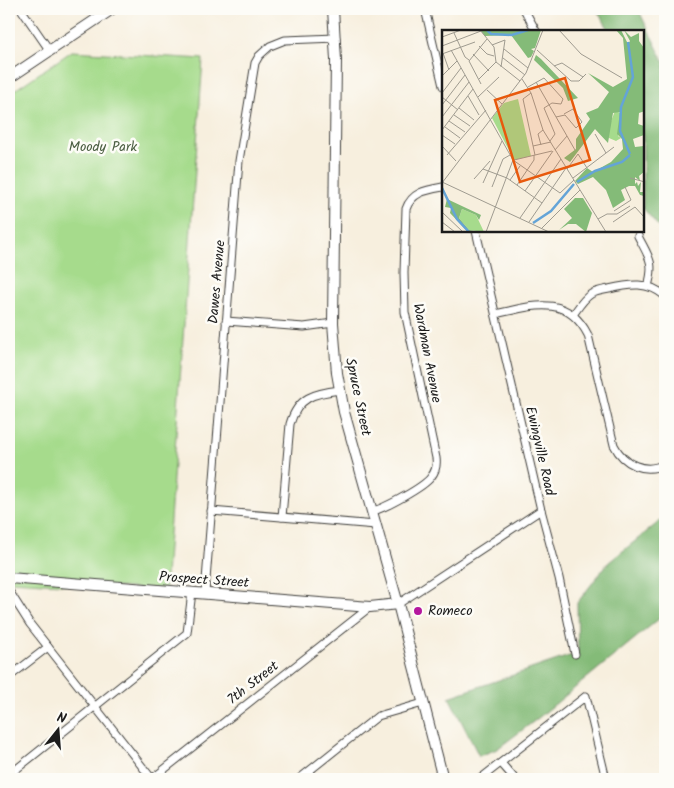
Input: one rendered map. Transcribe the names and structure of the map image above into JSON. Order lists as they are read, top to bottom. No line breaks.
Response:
{"streets":{"street":["Dawes Avenue","Wardman Avenue","Spruce Street","Ewingville Road","Prospect Street","7th Street"]},"crossings":[["Dawes Avenue","Spruce Street"],["Dawes Avenue","Prospect Street"],["Wardman Avenue","Spruce Street"],["Spruce Street","Ewingville Road"],["Spruce Street","Prospect Street"],["Ewingville Road","Prospect Street"],["Prospect Street","7th Street"]],"parks":["Moody Park"],"places":["Romeco"],"north":"top"}
